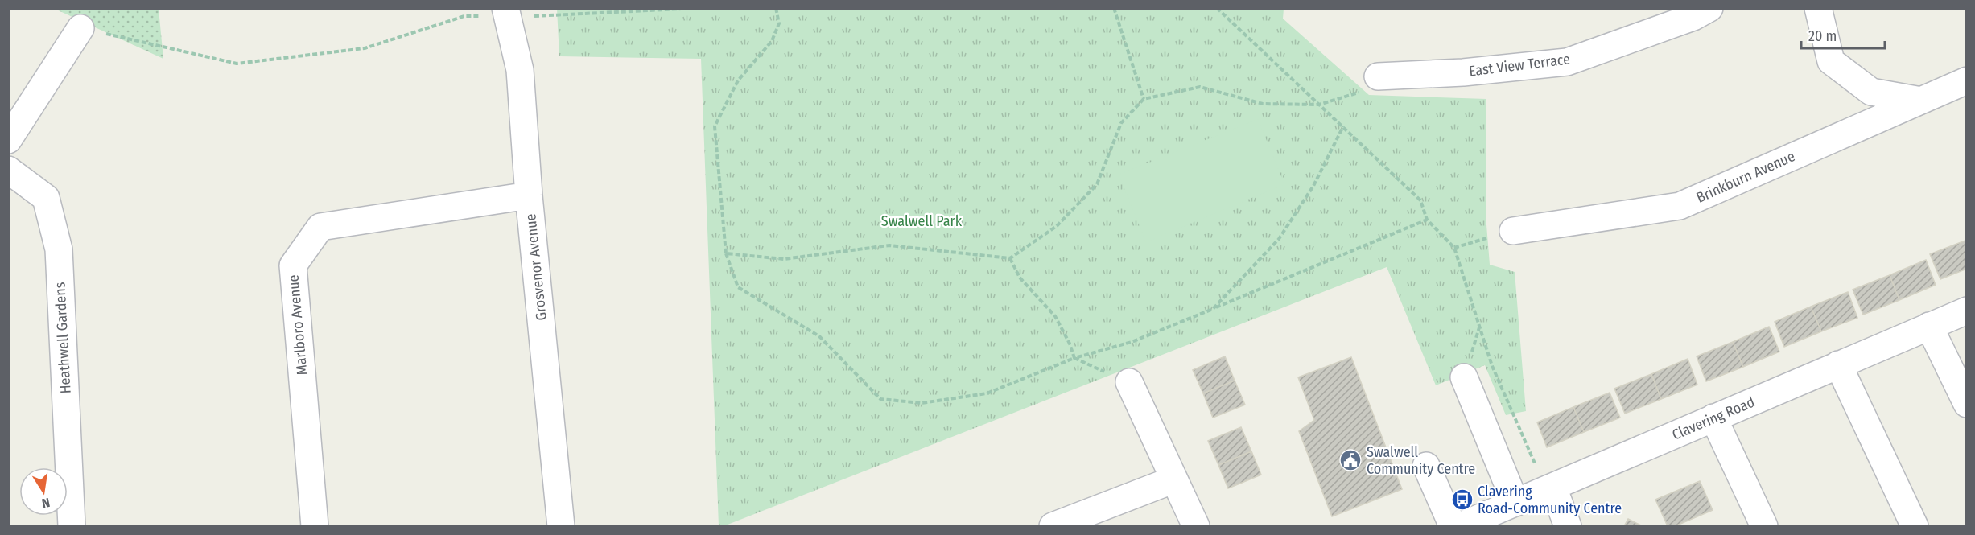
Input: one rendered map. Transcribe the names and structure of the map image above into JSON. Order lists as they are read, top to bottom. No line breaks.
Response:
{"streets":{"street":["East View Terrace","Brinkburn Avenue","Grosvenor Avenue","Marlboro Avenue","Heathwell Gardens","Clavering Road"]},"crossings":[["Grosvenor Avenue","Marlboro Avenue"]],"parks":["Swalwell Park"],"places":{"public building":["Swalwell Community Centre"],"bus stop":["Clavering Road-Community Centre"]},"scale_bar":"20 m","north":"bottom"}
